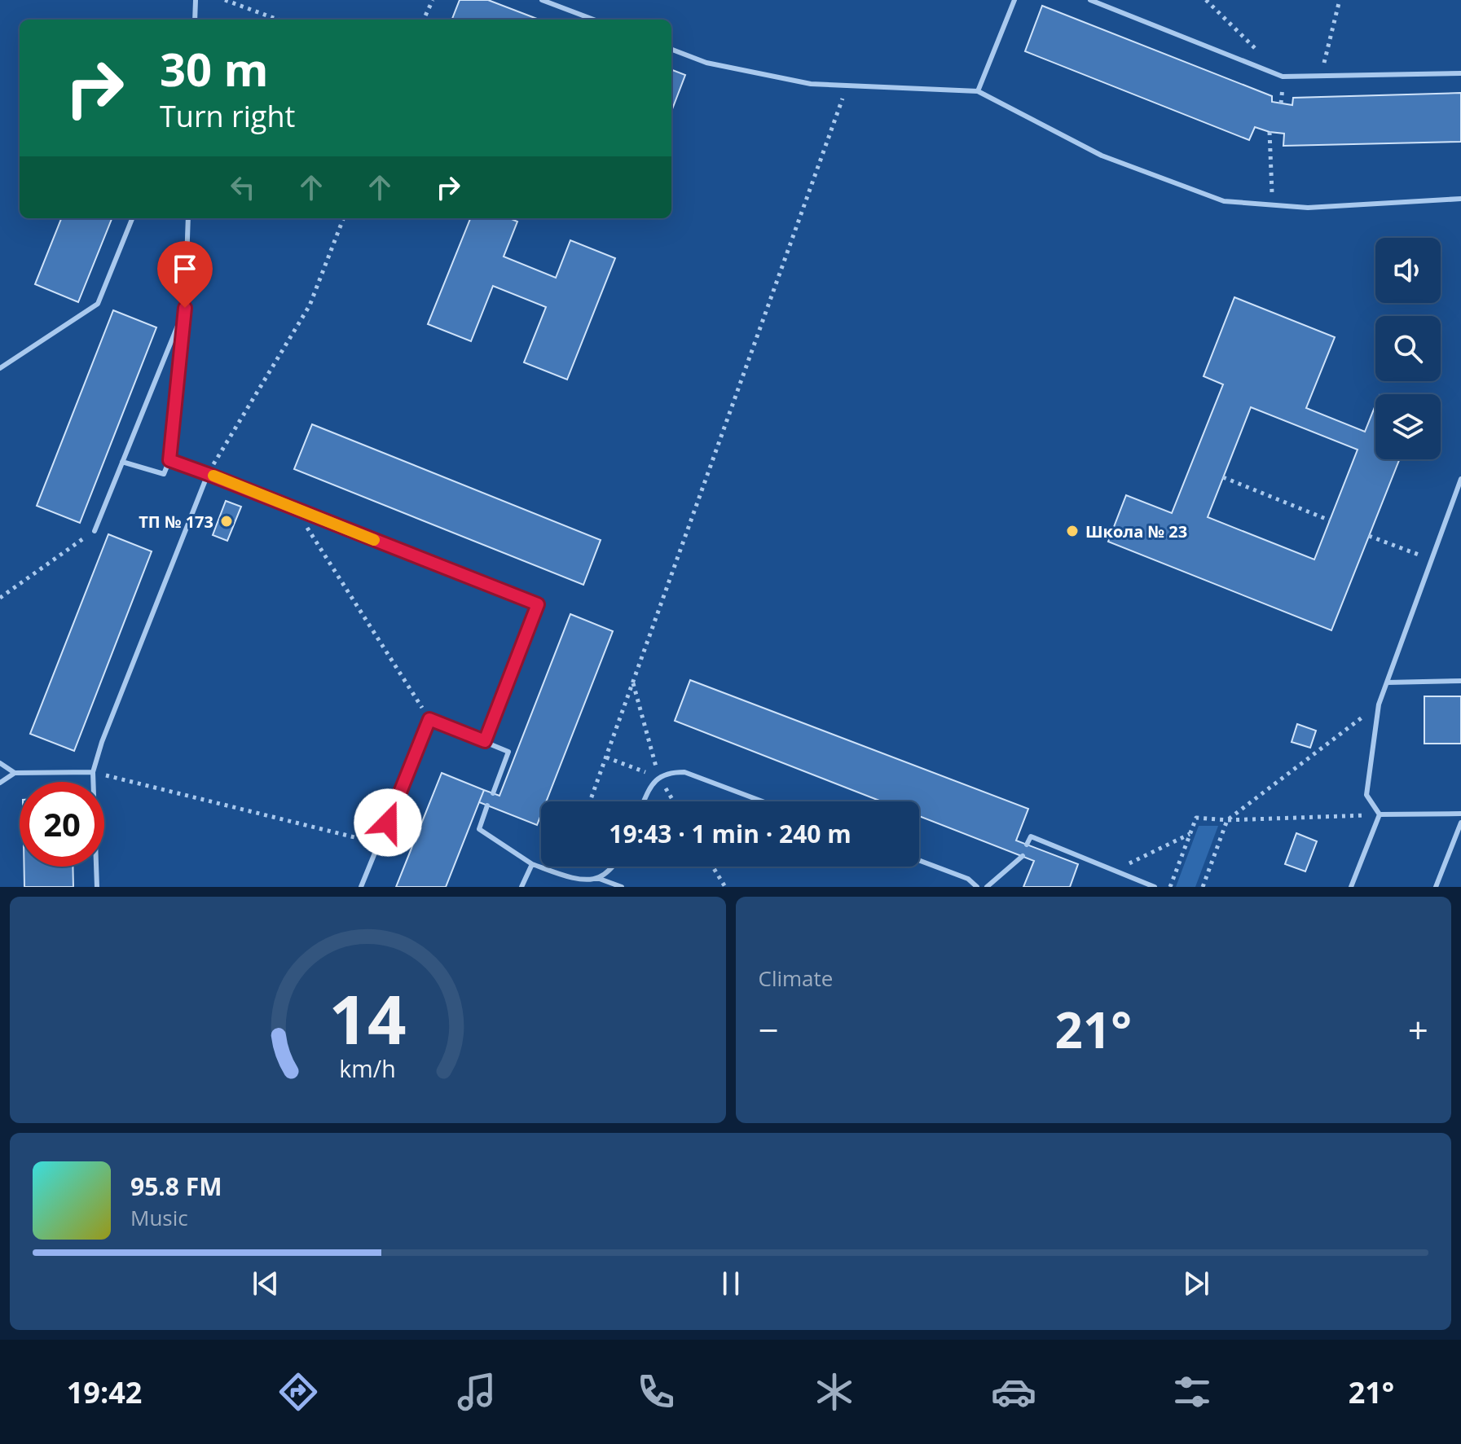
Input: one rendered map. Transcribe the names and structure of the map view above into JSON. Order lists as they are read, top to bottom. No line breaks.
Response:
{"places":["ТП № 173","Школа № 23"],"page":{"turn":["30 m","Turn right"],"limit":"20","trip":"19:43 · 1 min · 240 m","tile":"Climate","heat":["−","21°","+"],"song":["95.8 FM","Music"],"tabs":["19:42","21°"],"gauge":["14","km/h"]}}
